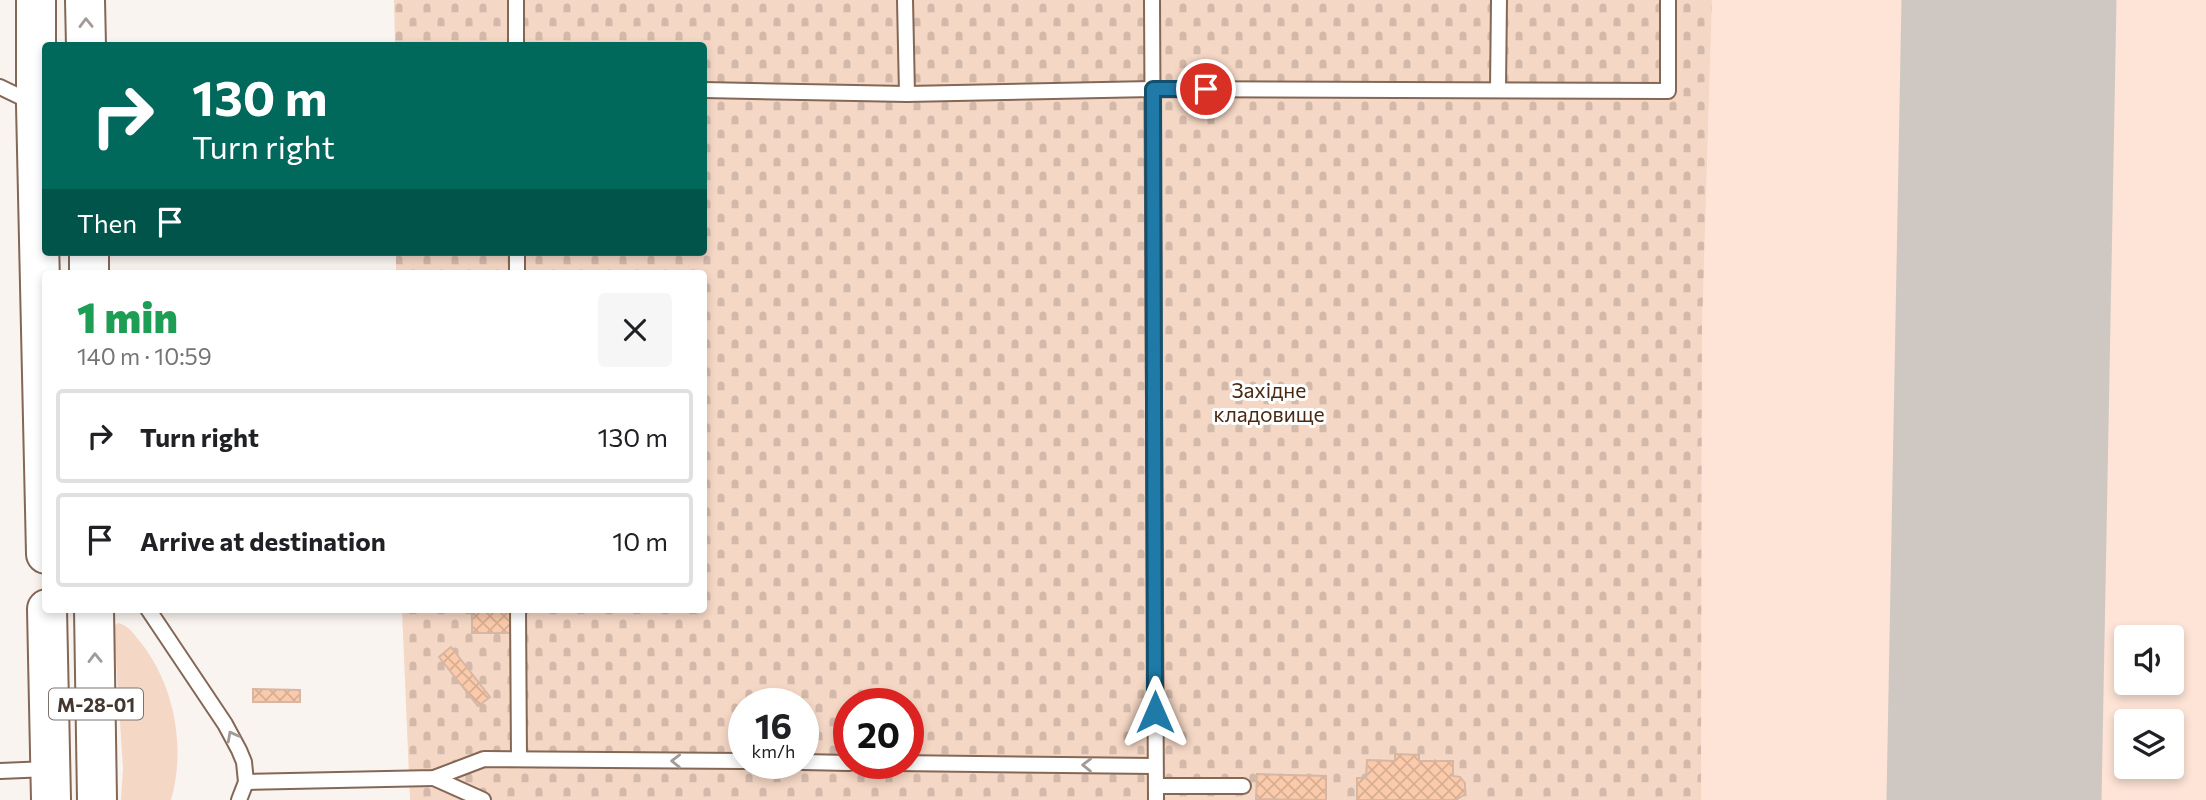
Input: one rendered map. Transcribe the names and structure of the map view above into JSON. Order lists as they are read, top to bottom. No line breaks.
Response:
{"streets":{"highway":["М-28-01"]},"parks":["Західне кладовище"],"page":{"turn":["130 m","Turn right"],"then":"Then","heading":["1 min","140 m · 10:59"],"list":[{"name":"Turn right","value":"130 m"},{"name":"Arrive at destination","value":"10 m"}],"speed":"16 km/h","limit":"20"}}
